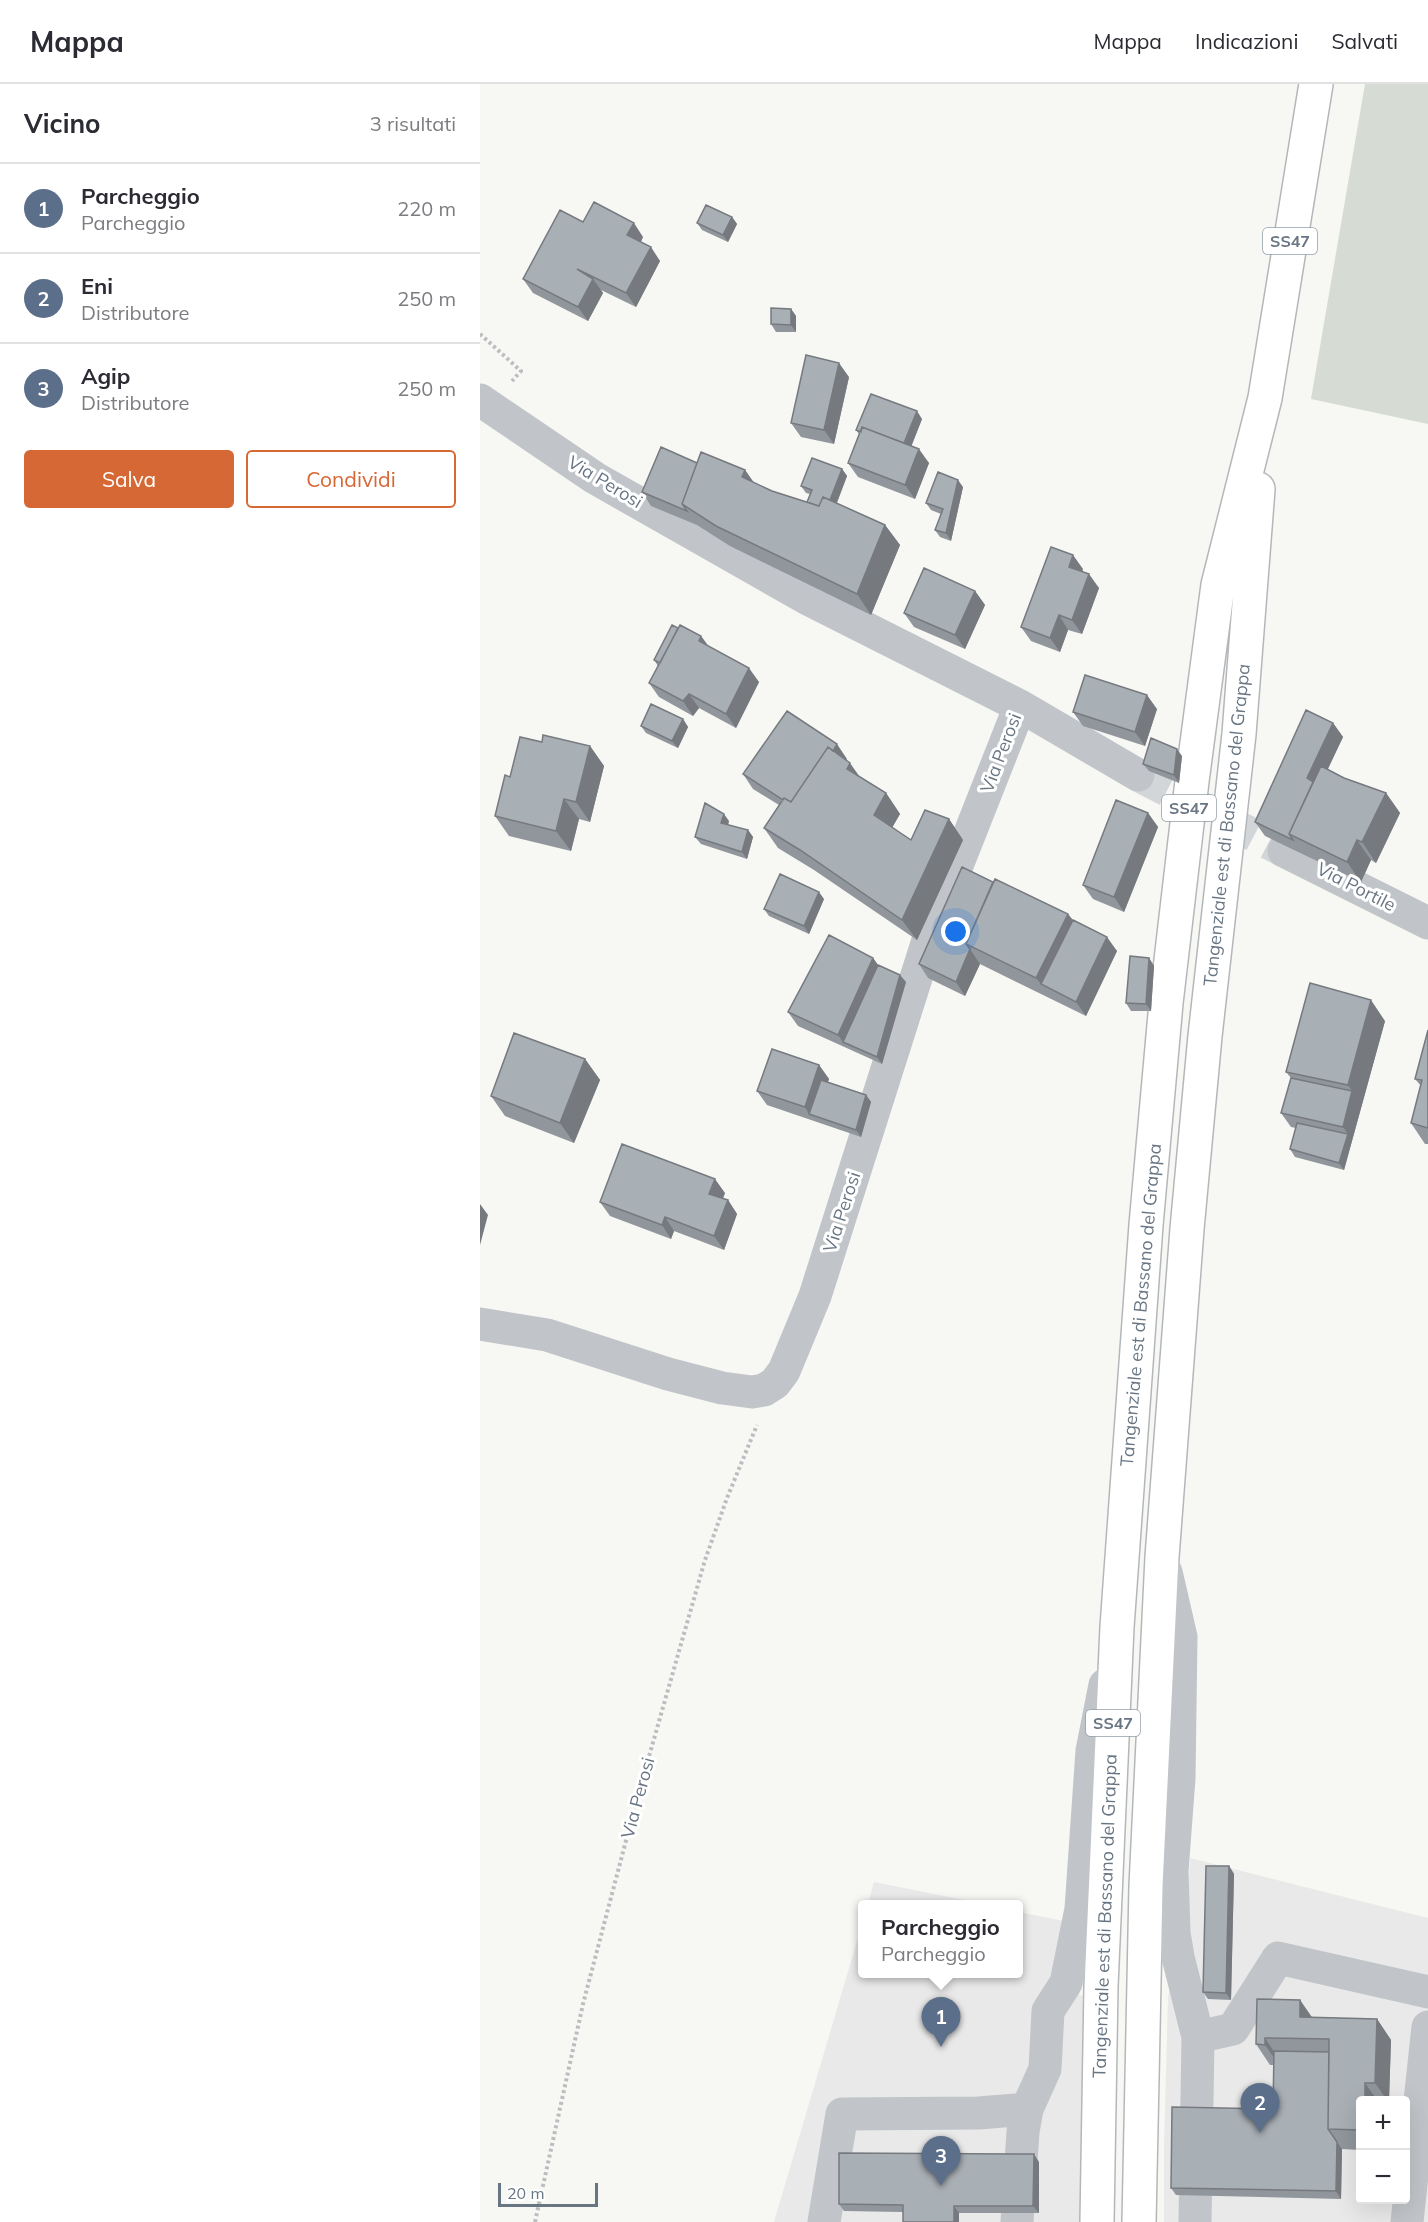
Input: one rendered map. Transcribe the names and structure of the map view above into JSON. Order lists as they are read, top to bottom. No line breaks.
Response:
{"streets":{"highway":["SS47","Tangenziale est di Bassano del Grappa"],"street":["Via Perosi","Via Portile"]},"scale_bar":"20 m","page":{"header":"Mappa","nav":["Mappa","Indicazioni","Salvati"],"heading":["Vicino","3 risultati"],"list":[{"mark":"1","name":"Parcheggio","note":"Parcheggio","value":"220 m"},{"mark":"2","name":"Eni","note":"Distributore","value":"250 m"},{"mark":"3","name":"Agip","note":"Distributore","value":"250 m"}],"buttons":["Salva","Condividi"],"popup":["Parcheggio","Parcheggio"],"pins":["1","2","3"],"map_buttons":["+","−"],"scale":"20 m"}}
